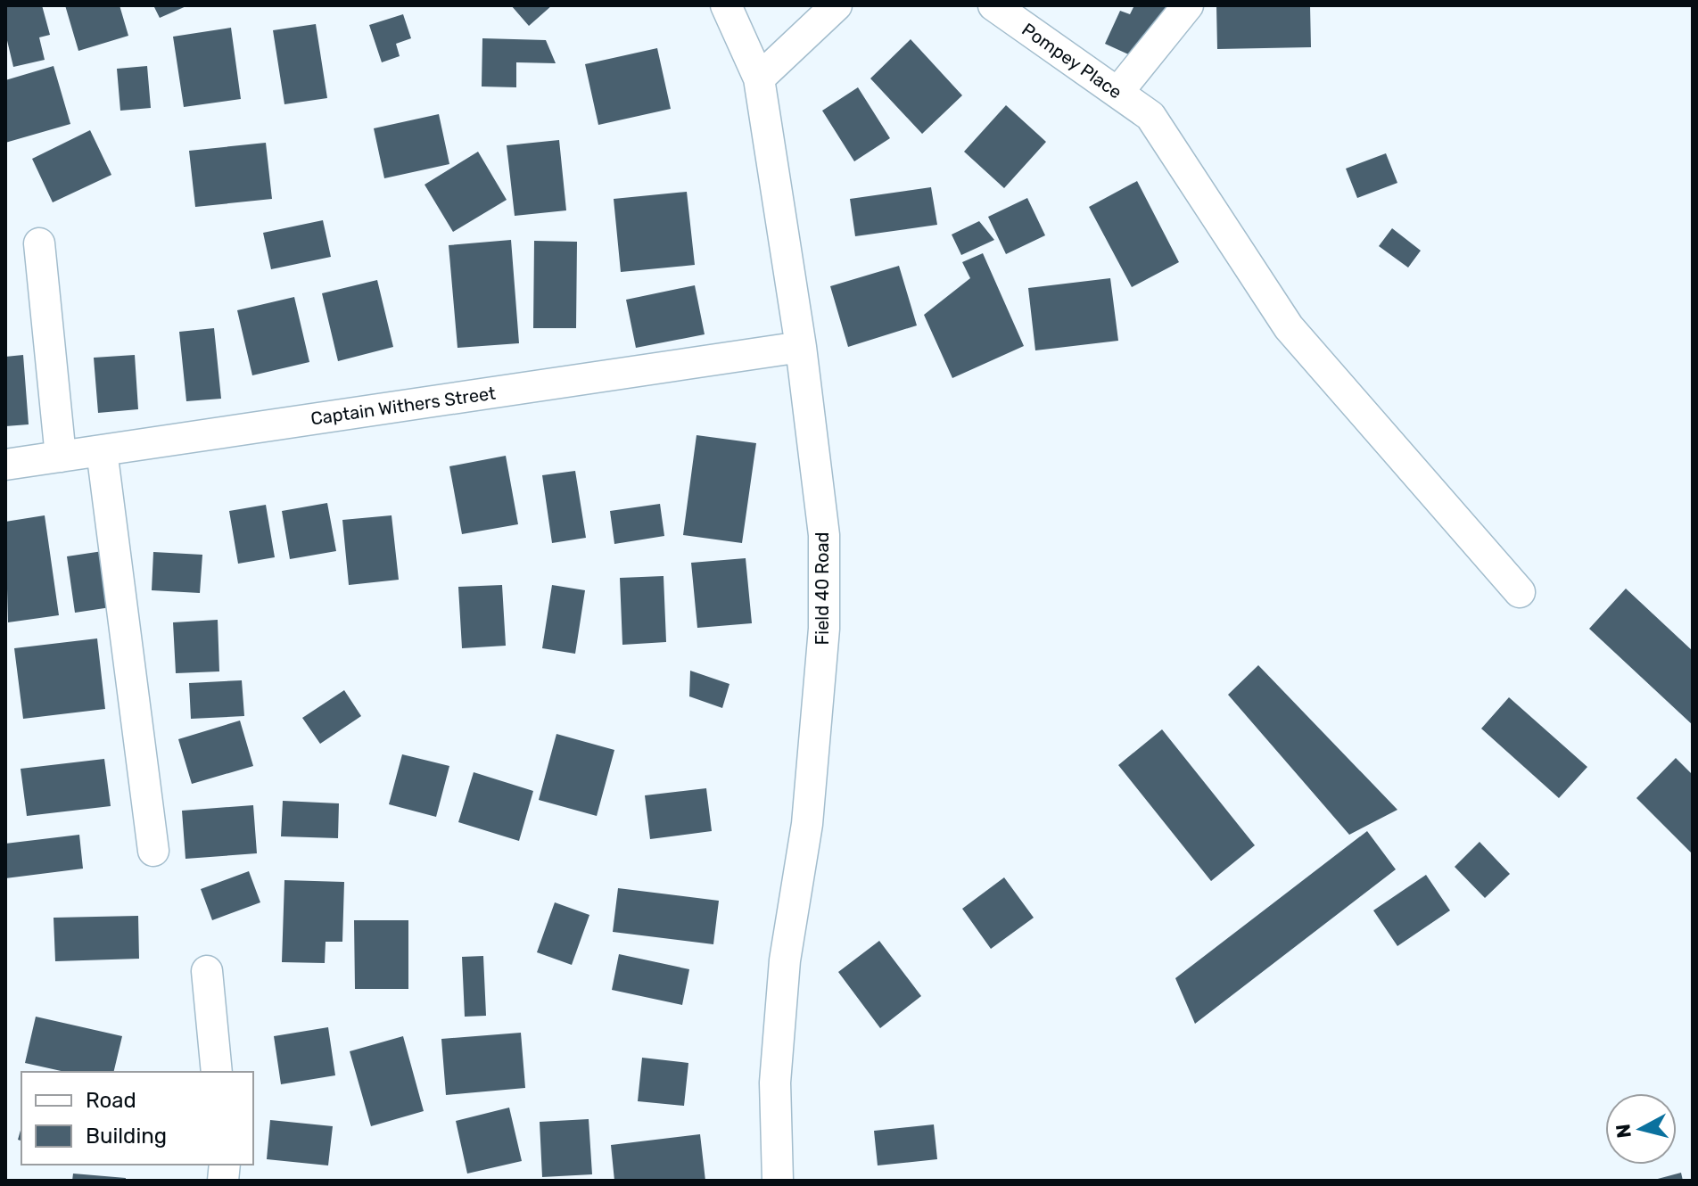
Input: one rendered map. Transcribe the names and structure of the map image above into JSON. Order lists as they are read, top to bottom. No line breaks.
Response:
{"streets":{"street":["Pompey Place","Captain Withers Street","Field 40 Road"]},"crossings":[["Captain Withers Street","Field 40 Road"]],"legend":["Road","Building"],"north":"left"}
